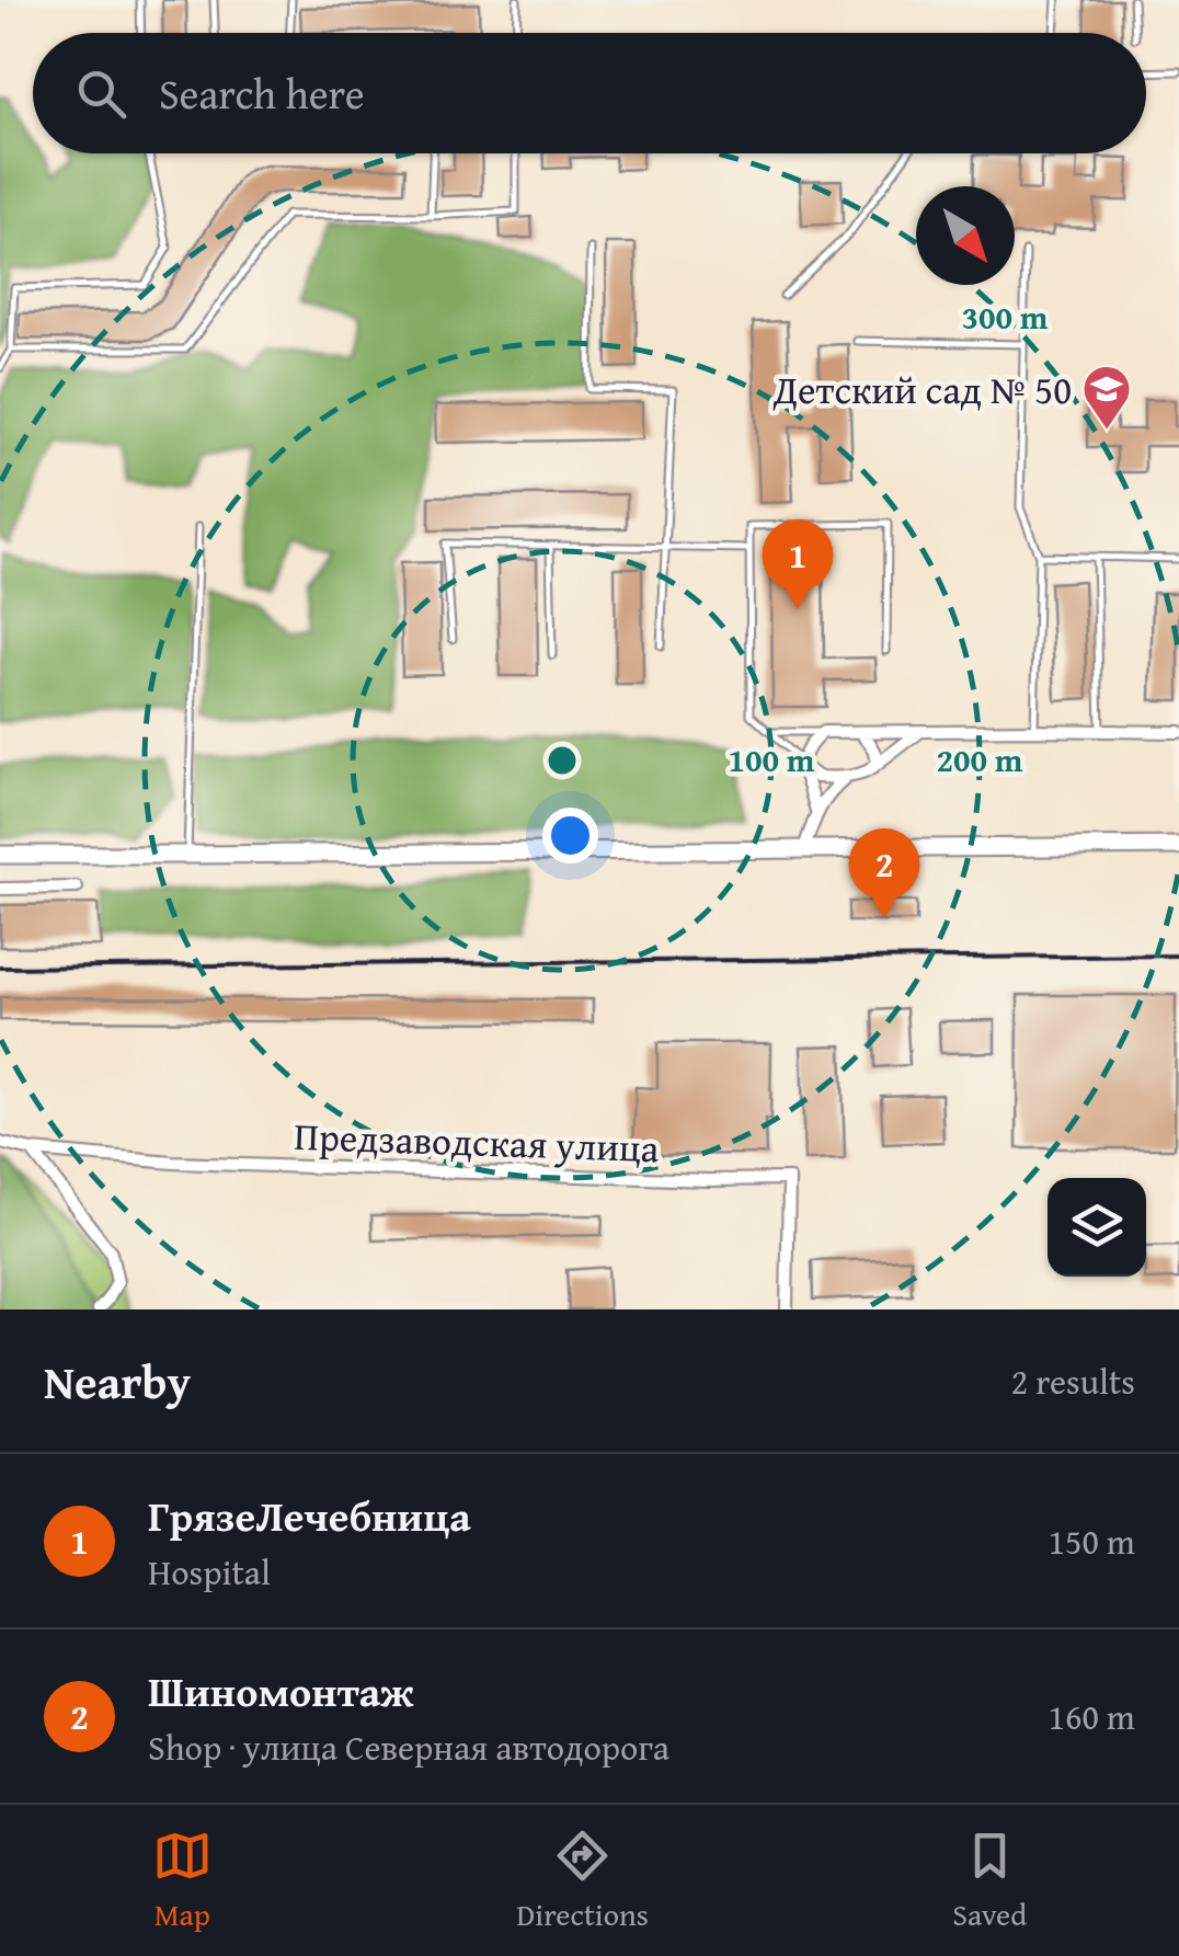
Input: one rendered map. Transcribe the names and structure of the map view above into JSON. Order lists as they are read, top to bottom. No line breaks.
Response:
{"streets":{"street":["Предзаводская улица"]},"places":{"school or university":["Детский сад № 50"]},"north":"bottom right","page":{"search":"Search here","pins":["1","2"],"heading":["Nearby","2 results"],"list":[{"mark":"1","name":"ГрязеЛечебница","note":"Hospital","value":"150 m"},{"mark":"2","name":"Шиномонтаж","note":"Shop · улица Северная автодорога","value":"160 m"}],"nav":["Map","Directions","Saved"]},"rings":["300 m","100 m","200 m"]}
